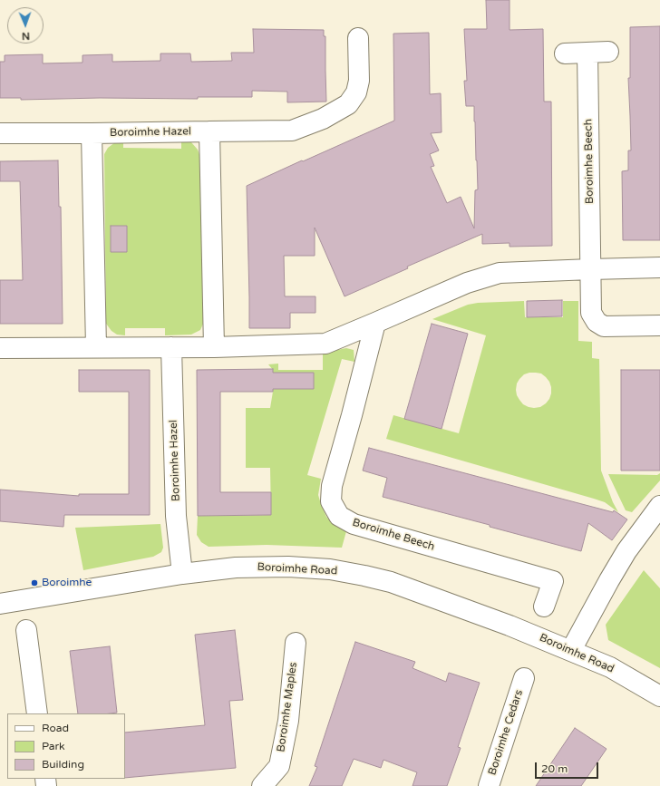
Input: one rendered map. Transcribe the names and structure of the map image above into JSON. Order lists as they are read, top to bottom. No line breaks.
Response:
{"streets":{"street":["Boroimhe Hazel","Boroimhe Beech","Boroimhe Road","Boroimhe Maples","Boroimhe Cedars"]},"crossings":[["Boroimhe Hazel","Boroimhe Road"]],"places":["Boroimhe"],"legend":["Road","Park","Building"],"scale_bar":"20 m","north":"bottom"}
